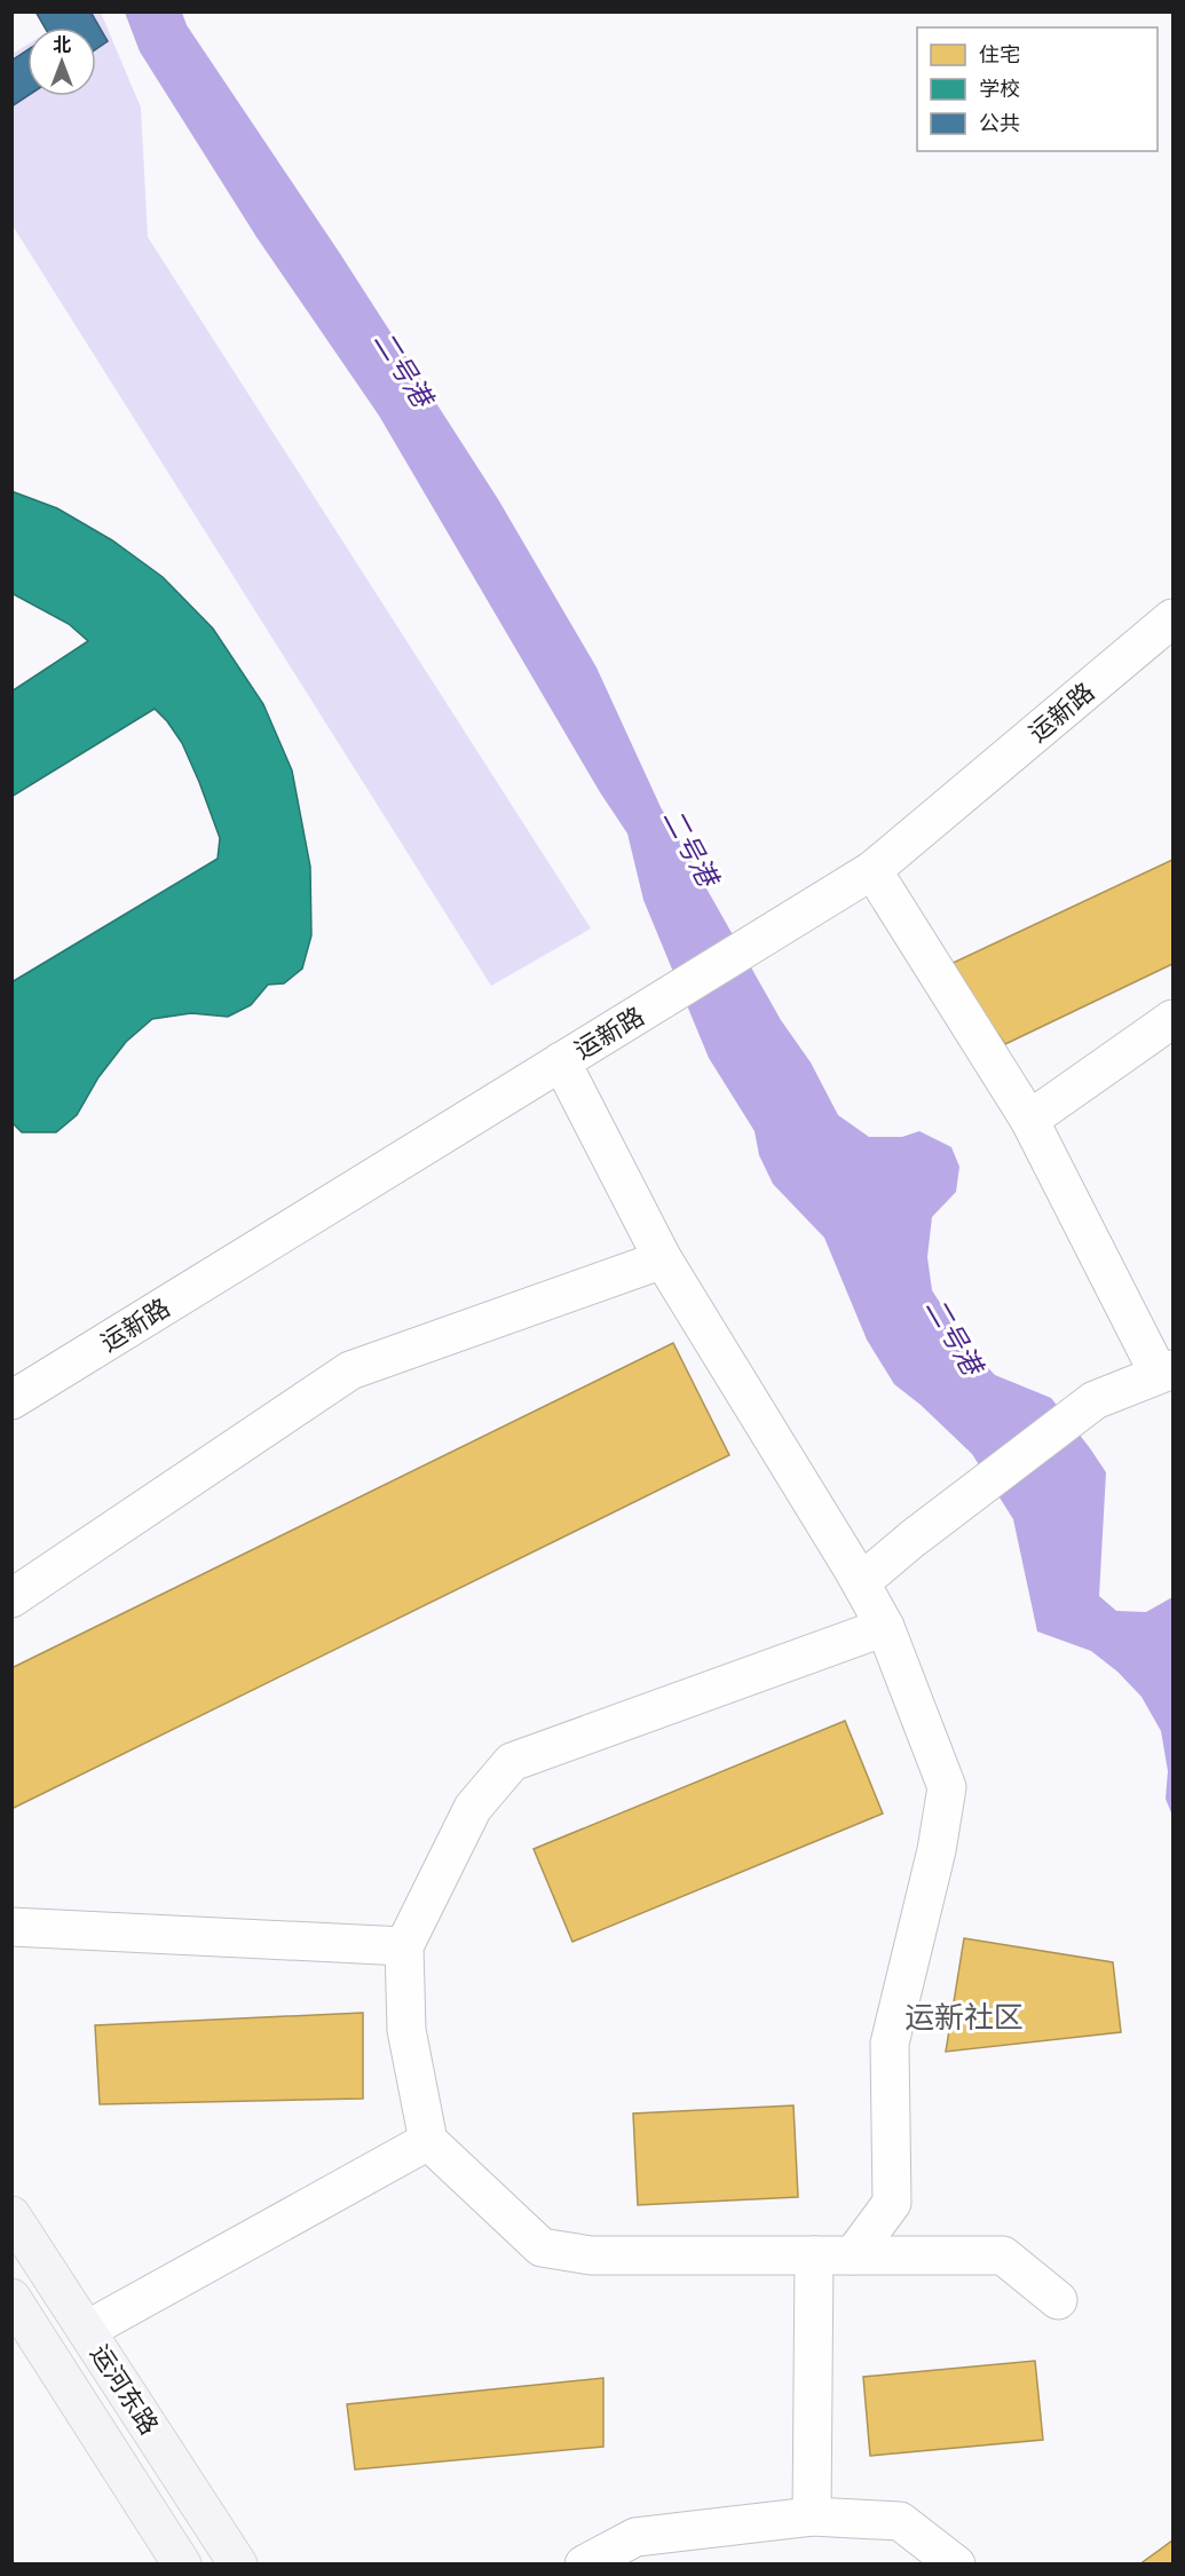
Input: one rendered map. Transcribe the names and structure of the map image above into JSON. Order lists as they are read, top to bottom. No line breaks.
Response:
{"streets":{"main road":["运河东路"],"street":["运新路"]},"districts":["运新社区"],"water":["二号港"],"legend":["住宅","学校","公共"],"north":"top"}
